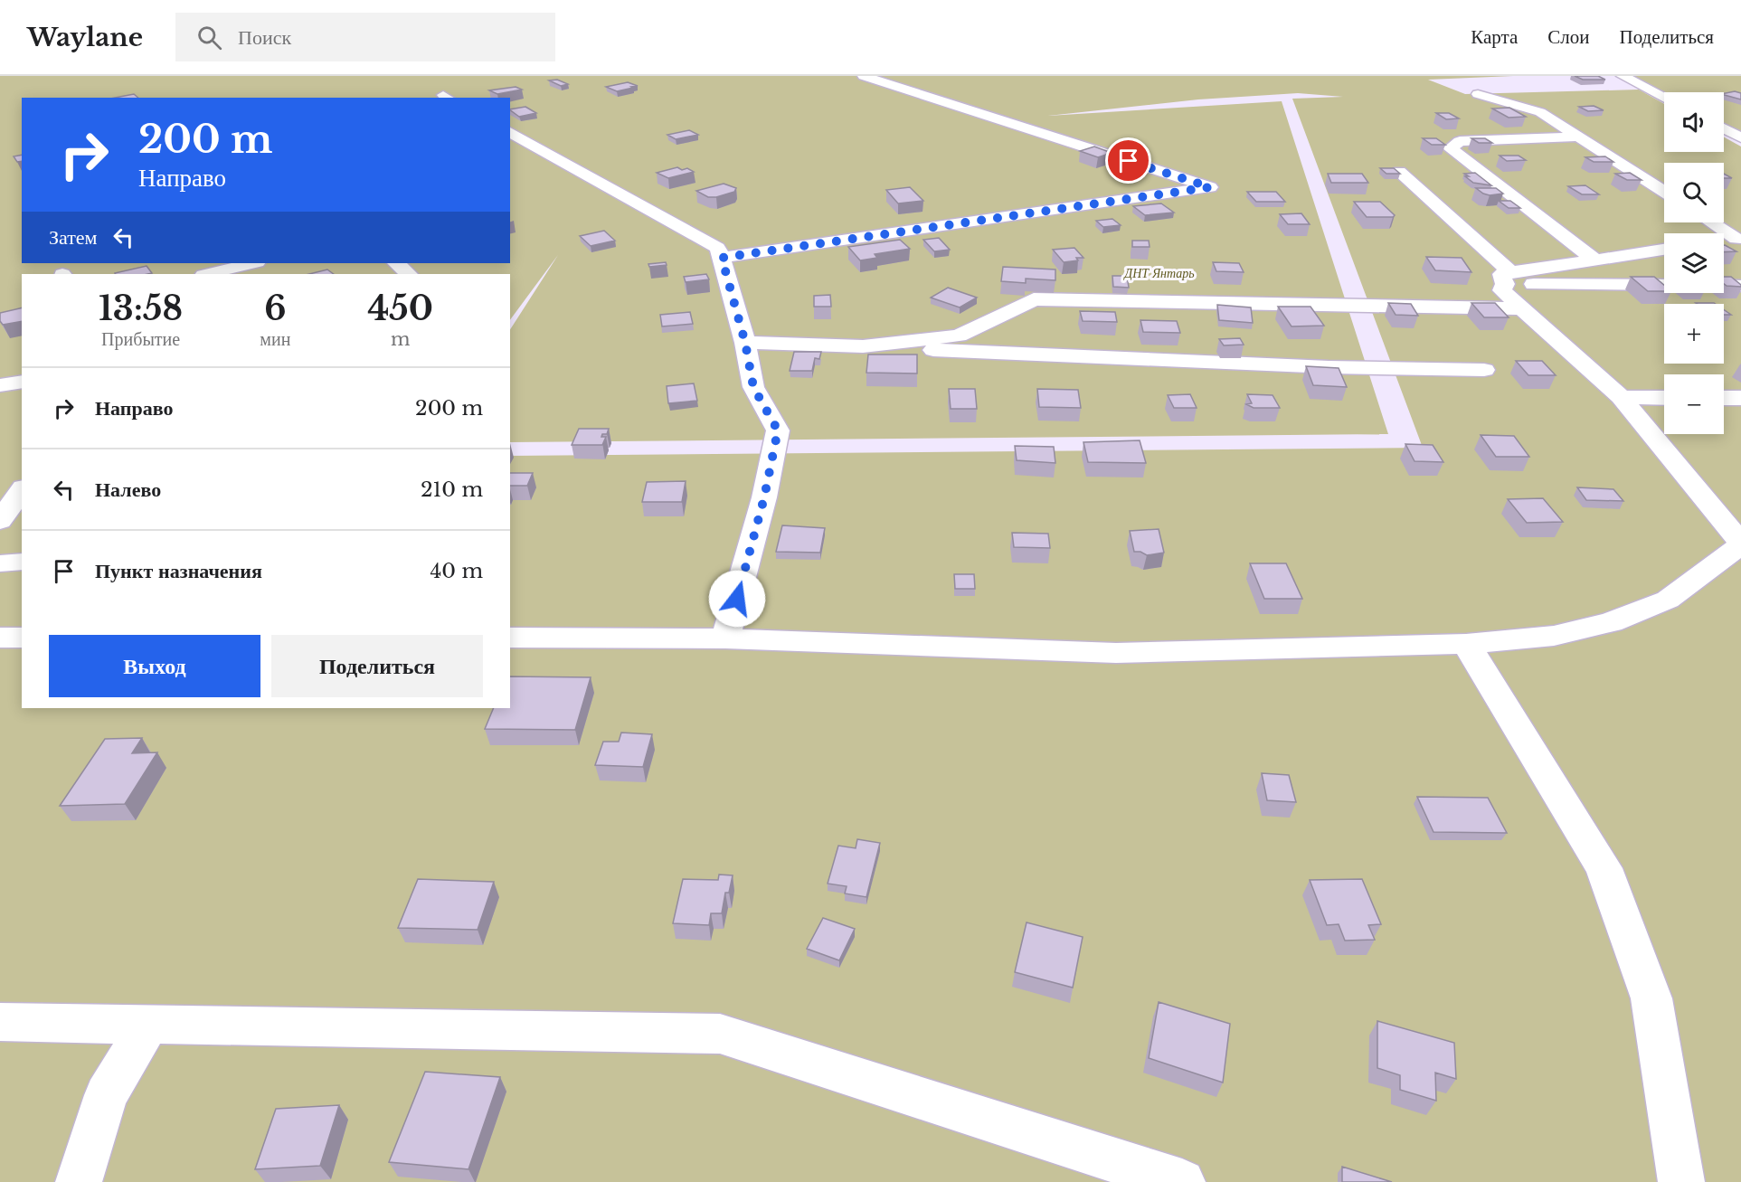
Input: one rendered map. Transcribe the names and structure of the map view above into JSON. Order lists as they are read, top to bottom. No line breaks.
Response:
{"parks":["ДНТ Янтарь"],"page":{"header":"Waylane","search":"Поиск","nav":["Карта","Слои","Поделиться"],"map_buttons":["+","−"],"turn":["200 m","Направо"],"then":"Затем","eta":["13:58","Прибытие","6","мин","450","m"],"list":[{"name":"Направо","value":"200 m"},{"name":"Налево","value":"210 m"},{"name":"Пункт назначения","value":"40 m"}],"buttons":["Выход","Поделиться"]}}
